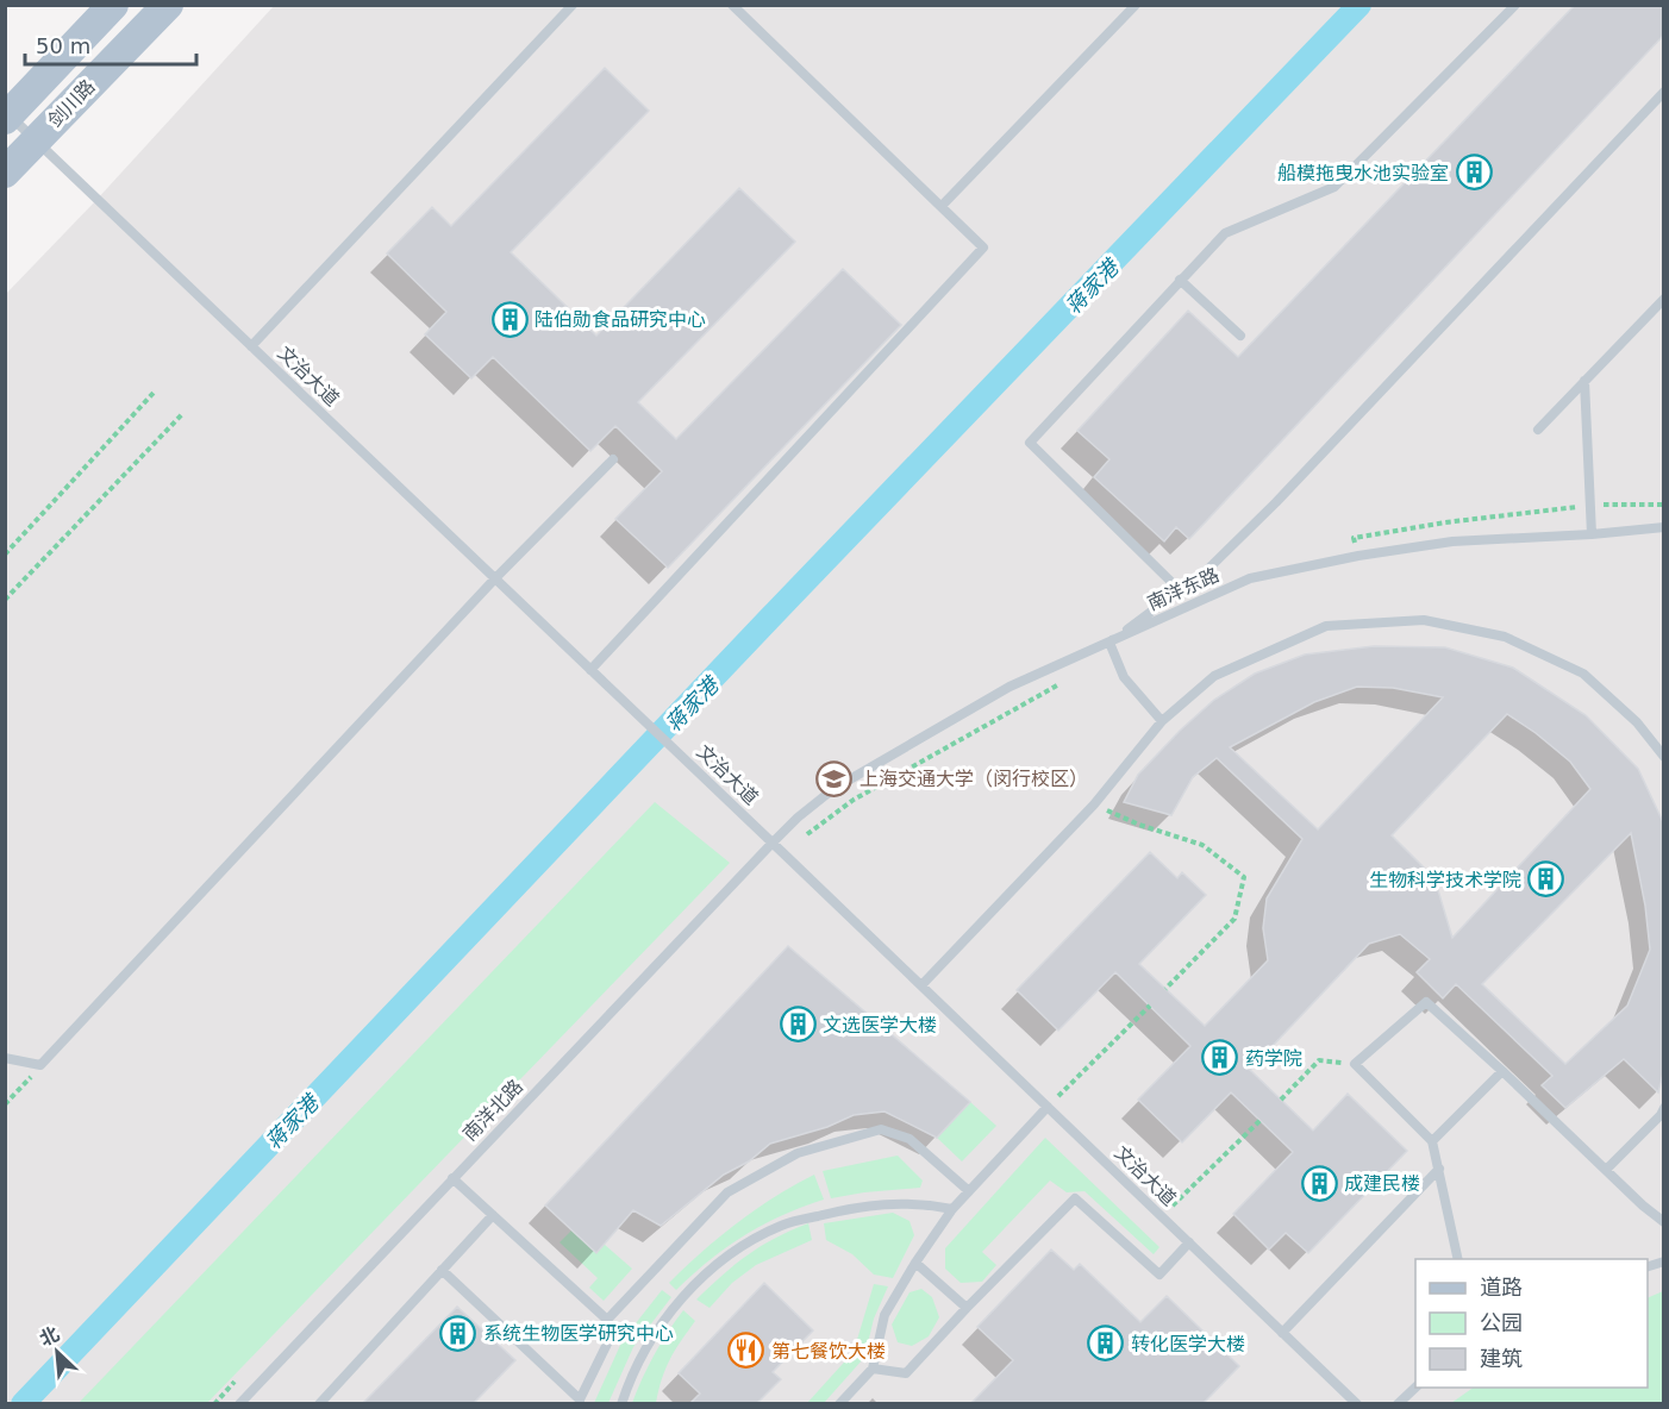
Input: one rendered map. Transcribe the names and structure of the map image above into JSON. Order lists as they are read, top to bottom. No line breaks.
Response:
{"streets":{"main road":["剑川路"],"lane":["文治大道","南洋东路","南洋北路"]},"crossings":[["剑川路","文治大道"],["文治大道","南洋东路"],["文治大道","南洋北路"],["南洋东路","南洋北路"]],"water":["蒋家港"],"places":{"building":["船模拖曳水池实验室","陆伯勋食品研究中心","生物科学技术学院","文选医学大楼","药学院","成建民楼","系统生物医学研究中心","转化医学大楼"],"school or university":["上海交通大学（闵行校区）"],"restaurant":["第七餐饮大楼"]},"legend":["道路","公园","建筑"],"scale_bar":"50 m","north":"top left"}
